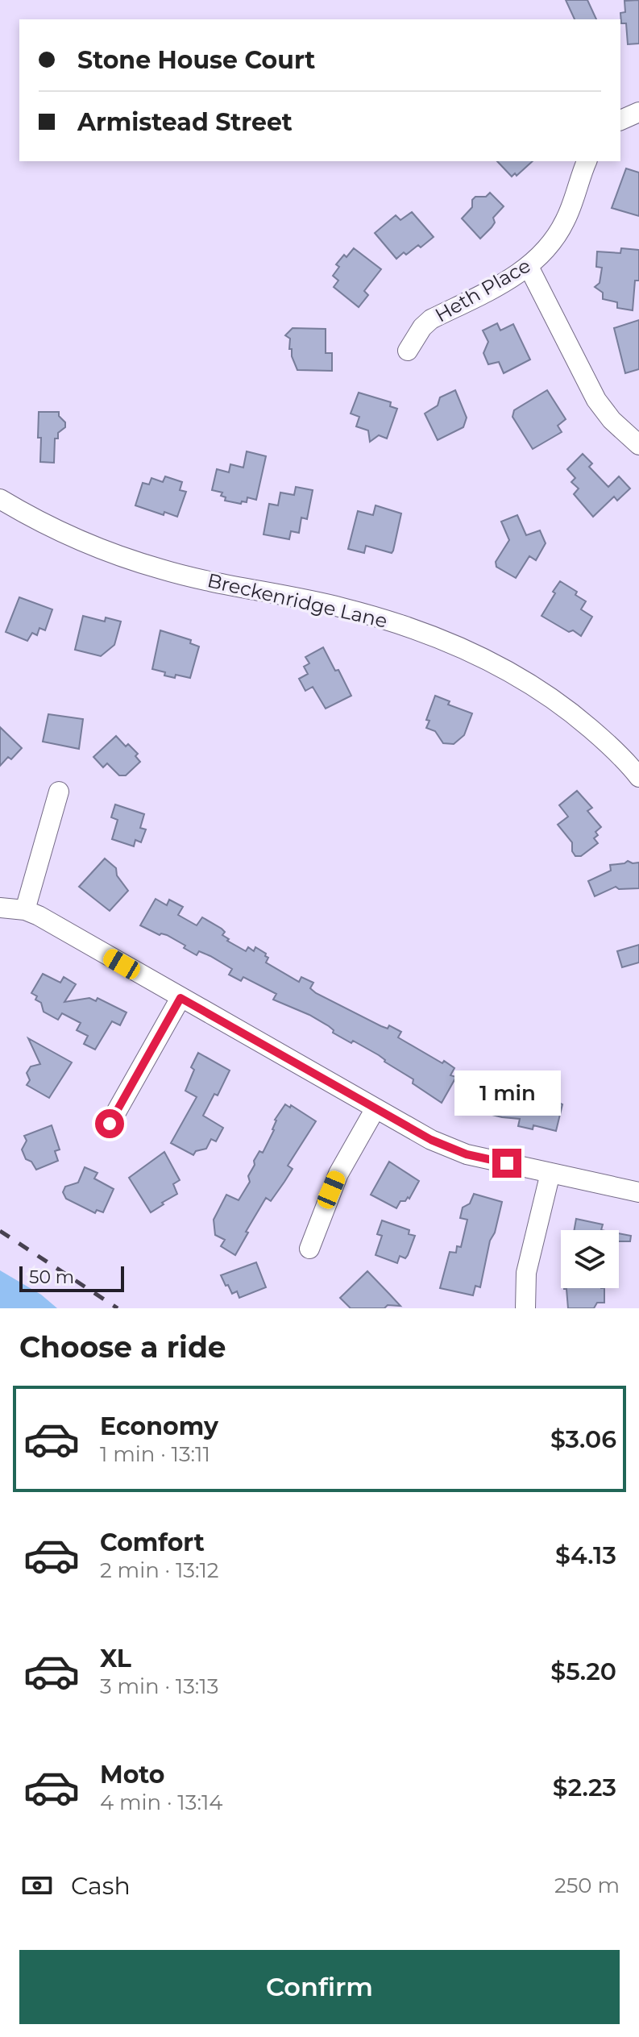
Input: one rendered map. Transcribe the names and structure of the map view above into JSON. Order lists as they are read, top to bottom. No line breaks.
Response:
{"streets":{"street":["Heth Place","Breckenridge Lane"]},"scale_bar":"50 m","page":{"banner":["Stone House Court","Armistead Street"],"bubble":"1 min","scale":"50 m","heading":"Choose a ride","list":[{"name":"Economy","note":"1 min · 13:11","value":"$3.06"},{"name":"Comfort","note":"2 min · 13:12","value":"$4.13"},{"name":"XL","note":"3 min · 13:13","value":"$5.20"},{"name":"Moto","note":"4 min · 13:14","value":"$2.23"}],"pay":["Cash","250 m"],"buttons":"Confirm"}}
